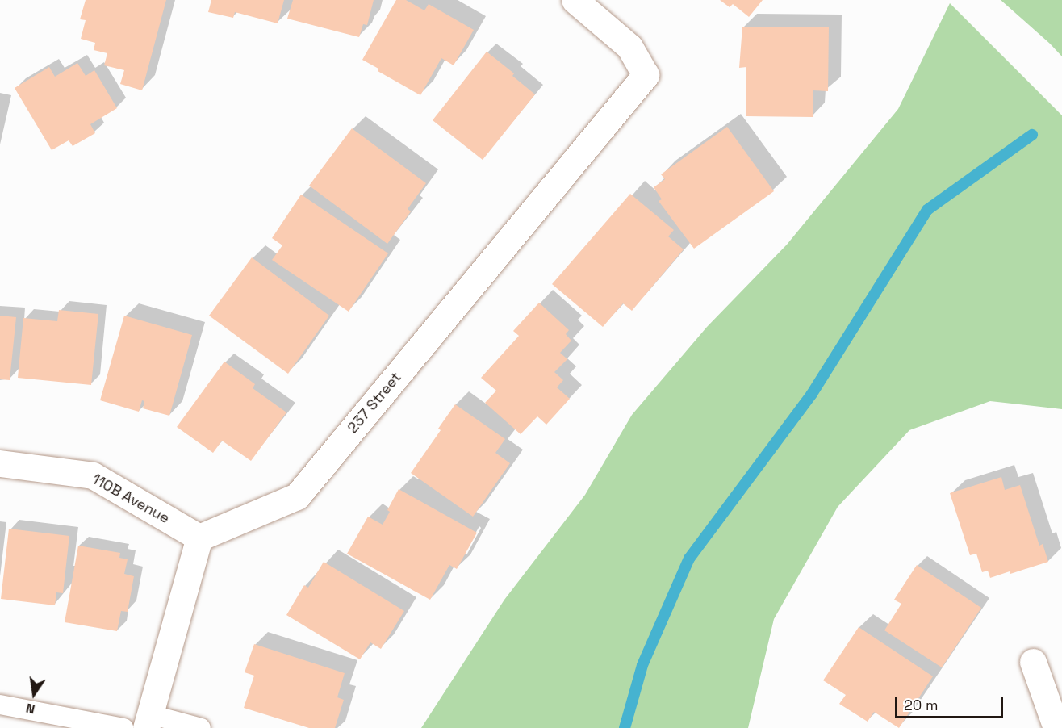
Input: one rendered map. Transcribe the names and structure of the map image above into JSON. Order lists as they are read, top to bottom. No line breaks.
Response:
{"streets":{"street":["237 Street","110B Avenue"]},"crossings":[["237 Street","110B Avenue"]],"scale_bar":"20 m","north":"bottom"}
